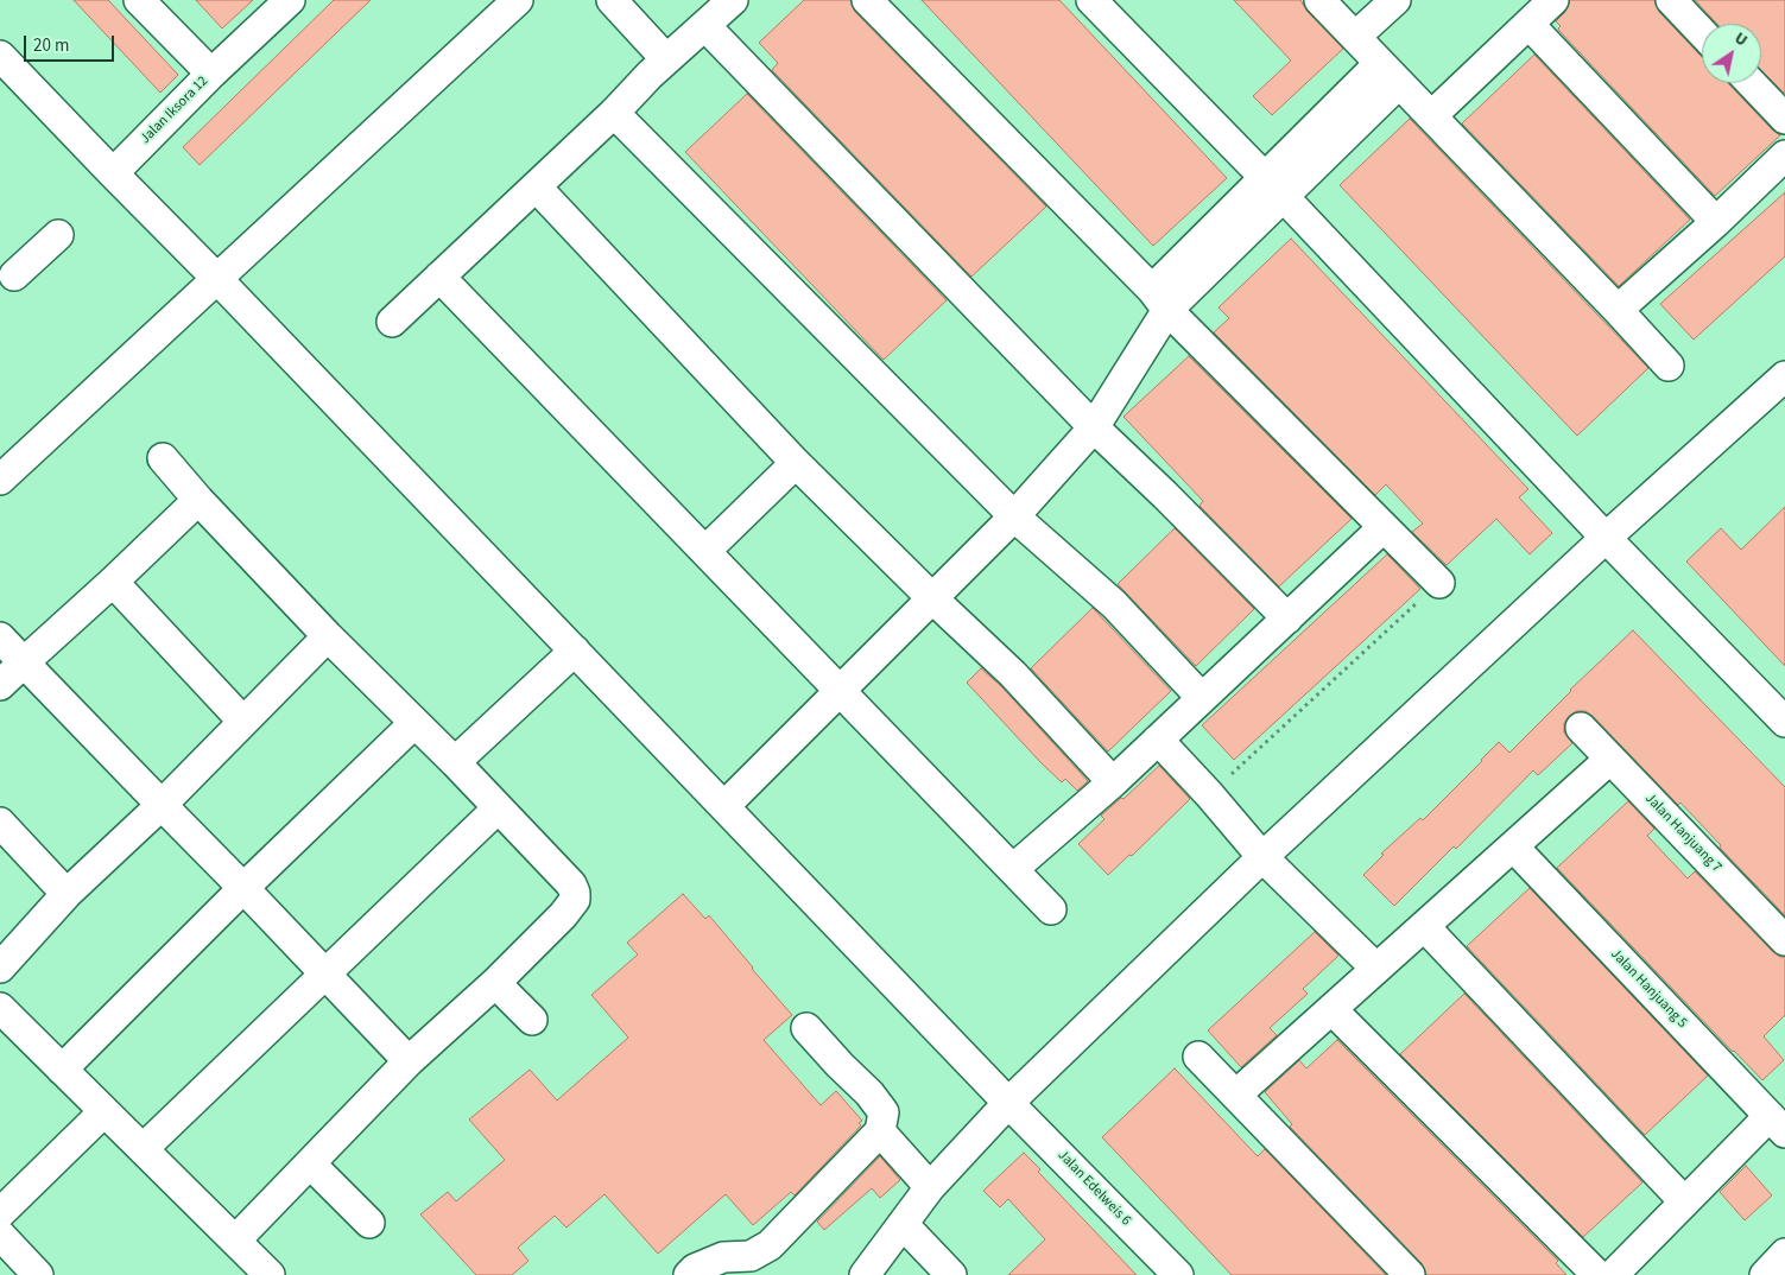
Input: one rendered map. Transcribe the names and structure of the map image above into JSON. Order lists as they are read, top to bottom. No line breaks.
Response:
{"streets":{"street":["Jalan Iksora 12","Jalan Hanjuang 7","Jalan Hanjuang 5","Jalan Edelweis 6"]},"crossings":[["Jalan Iksora 12","Jalan Edelweis 6"]],"scale_bar":"20 m","north":"top right"}
